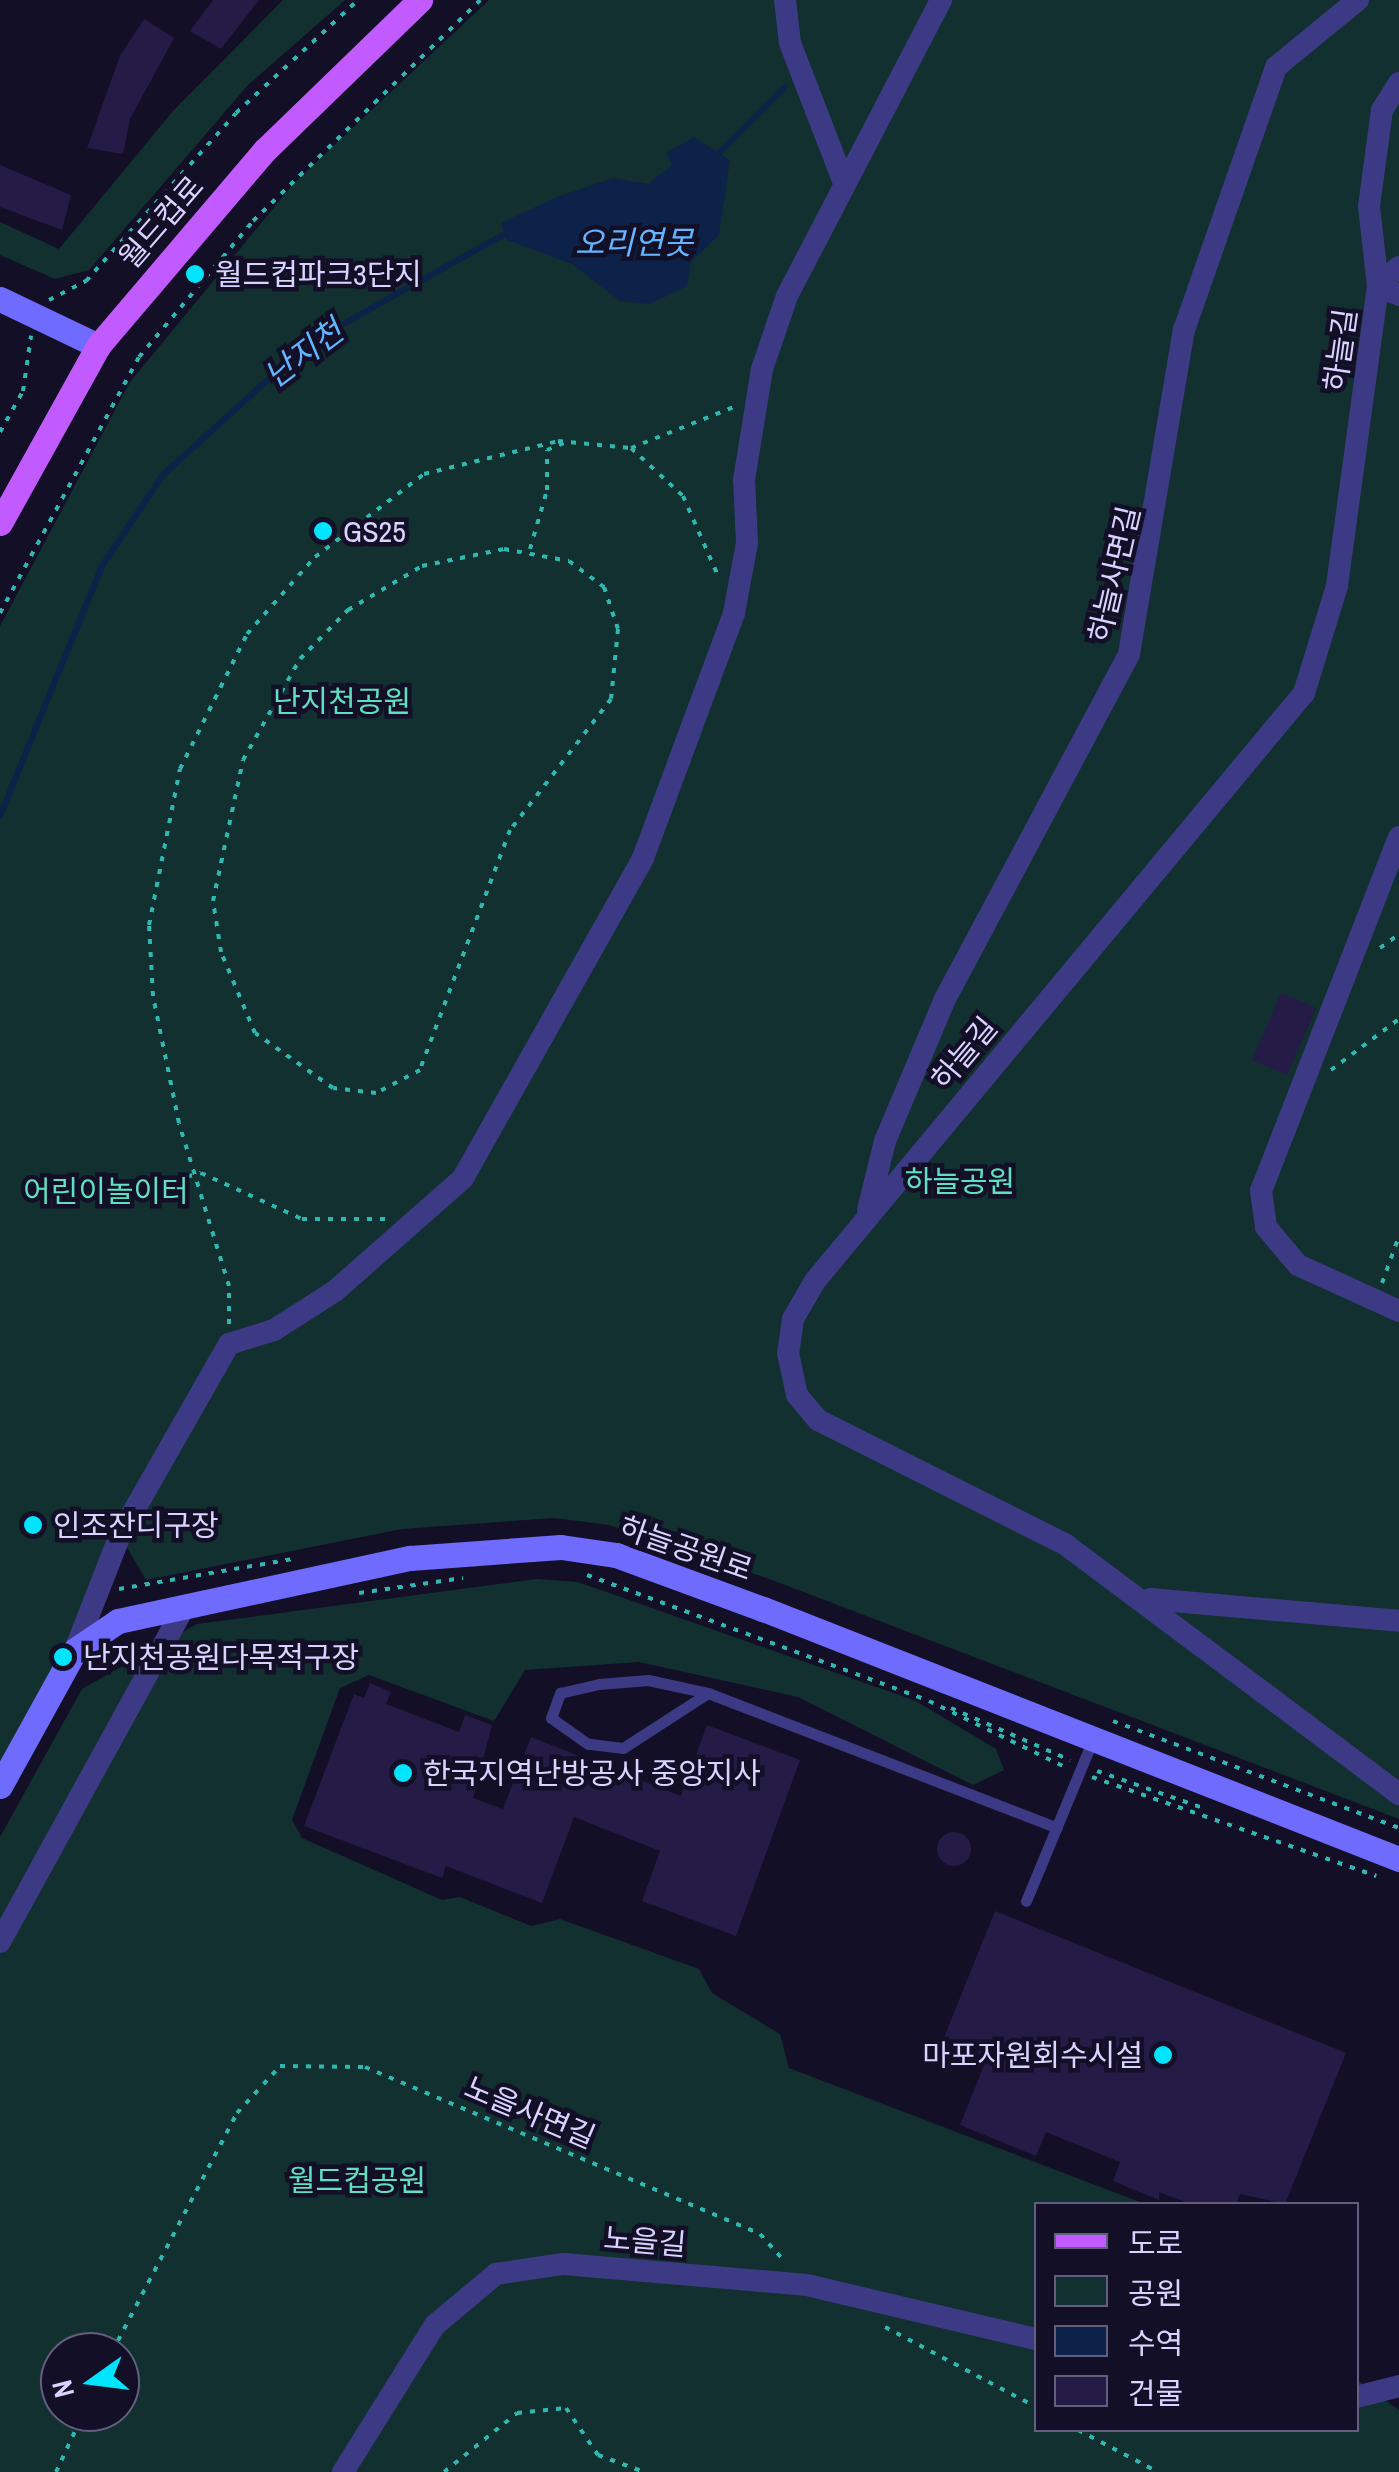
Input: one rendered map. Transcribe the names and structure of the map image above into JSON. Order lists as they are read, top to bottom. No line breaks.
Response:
{"streets":{"main road":["월드컵로"],"street":["하늘길","하늘사면길","하늘공원로","노을길"],"path":["노을사면길"]},"crossings":[["하늘길","하늘사면길"],["노을사면길","노을길"]],"water":["오리연못","난지천"],"parks":["난지천공원","하늘공원","어린이놀이터","월드컵공원"],"places":["월드컵파크3단지","GS25","인조잔디구장","난지천공원다목적구장","한국지역난방공사 중앙지사","마포자원회수시설"],"legend":["도로","공원","수역","건물"],"north":"left"}
